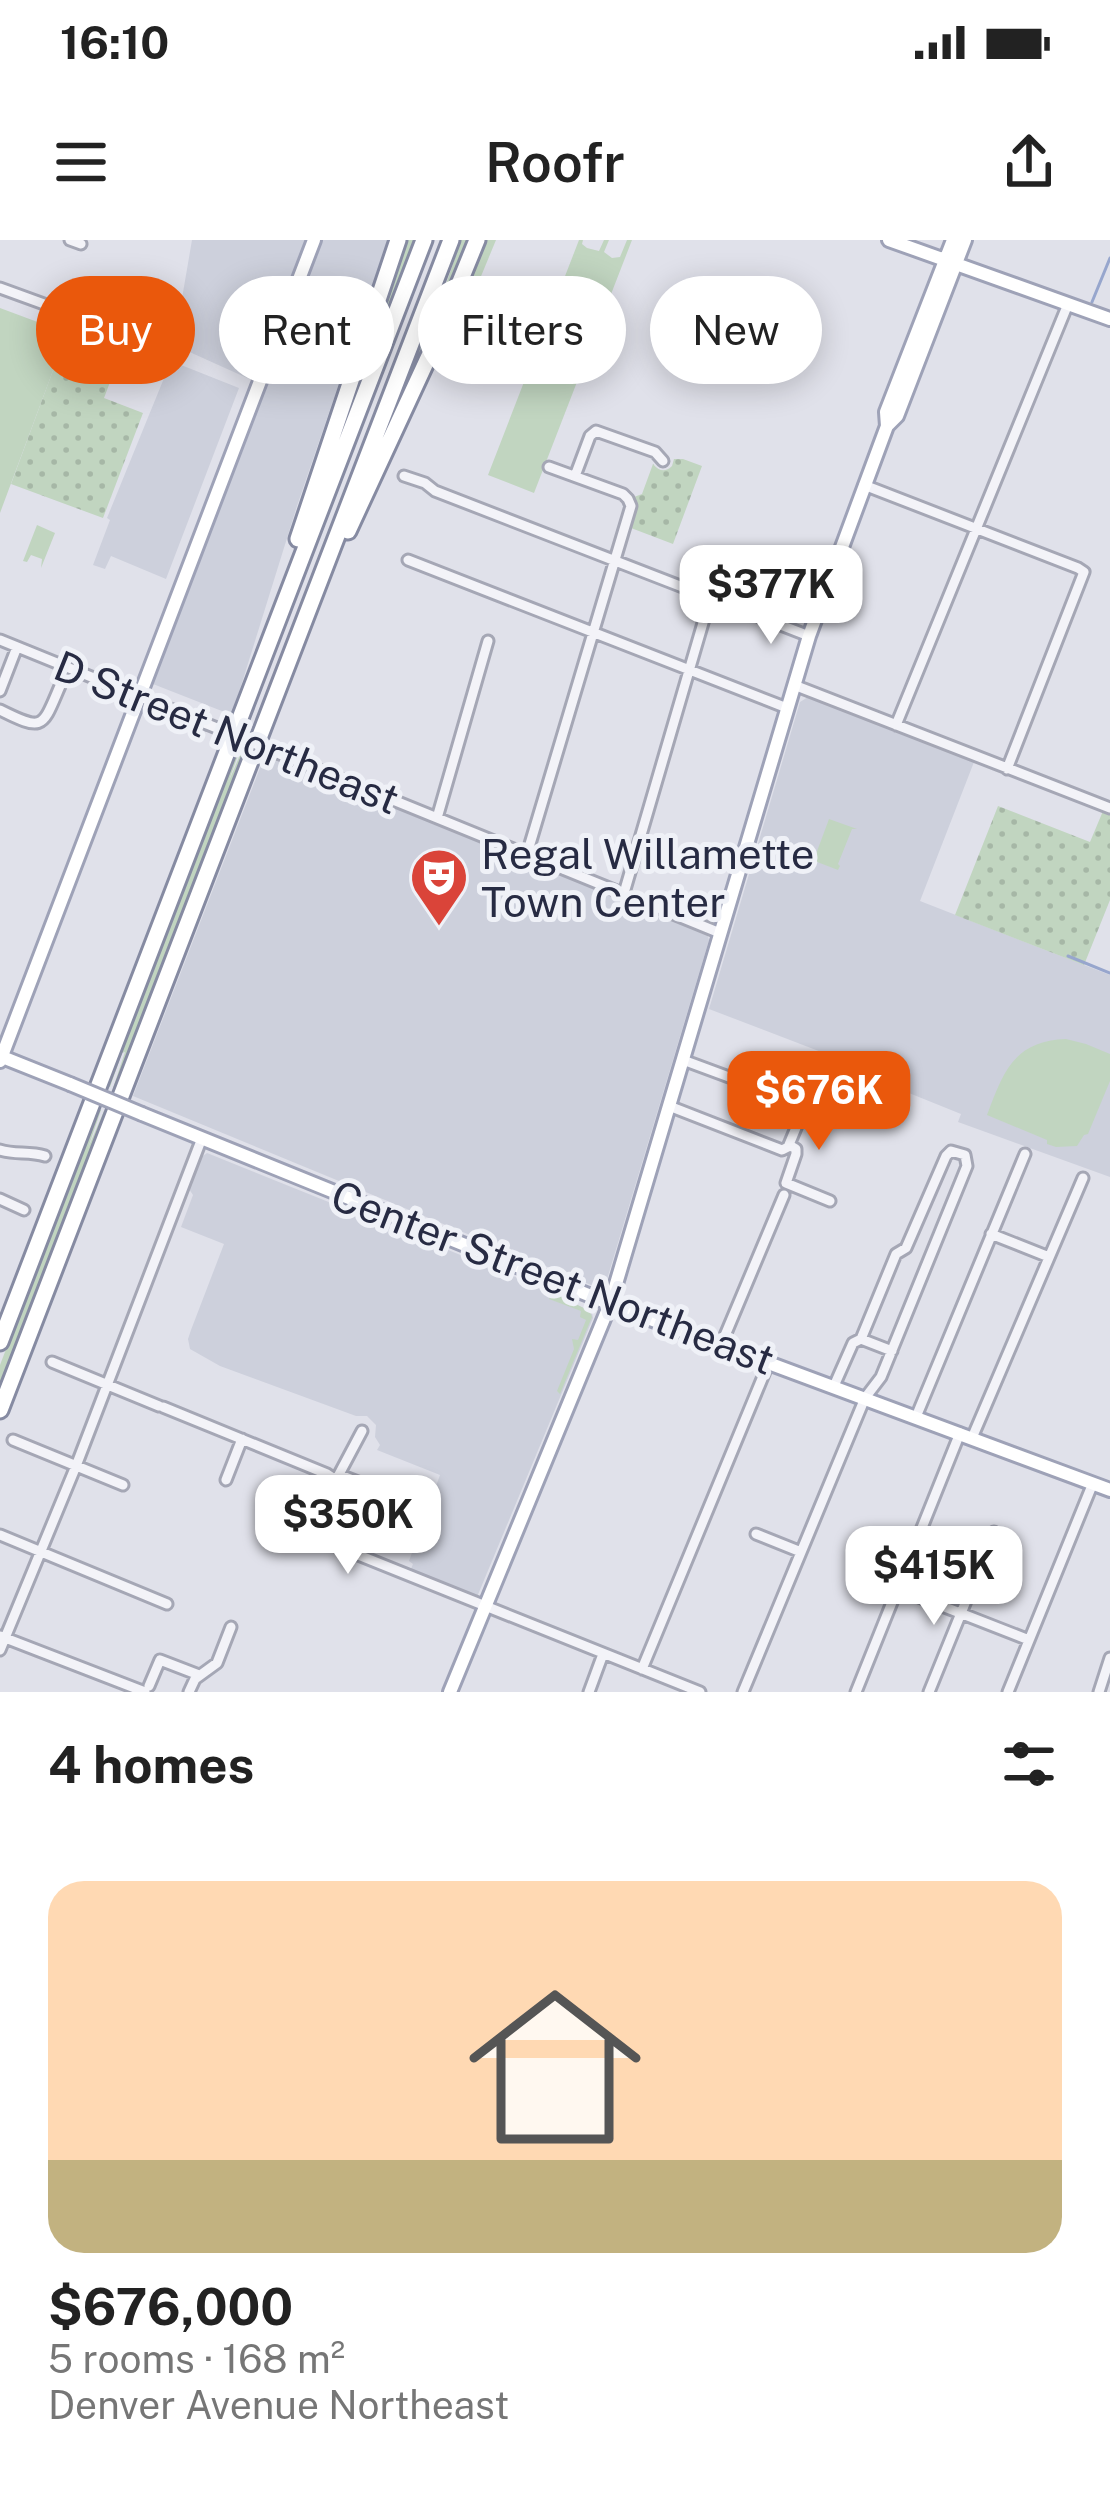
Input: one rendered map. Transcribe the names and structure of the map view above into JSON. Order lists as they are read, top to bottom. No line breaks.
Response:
{"streets":{"main road":["Center Street Northeast"],"street":["D Street Northeast"]},"places":{"theatre":["Regal Willamette Town Center"]},"page":{"status":"16:10","header":"Roofr","chip":["Buy","Rent","Filters","New"],"price":["$377K","$676K","$350K","$415K"],"heading":"4 homes","list":[{"name":"$676,000","note":"5 rooms · 168 m² · Denver Avenue Northeast"}]}}
